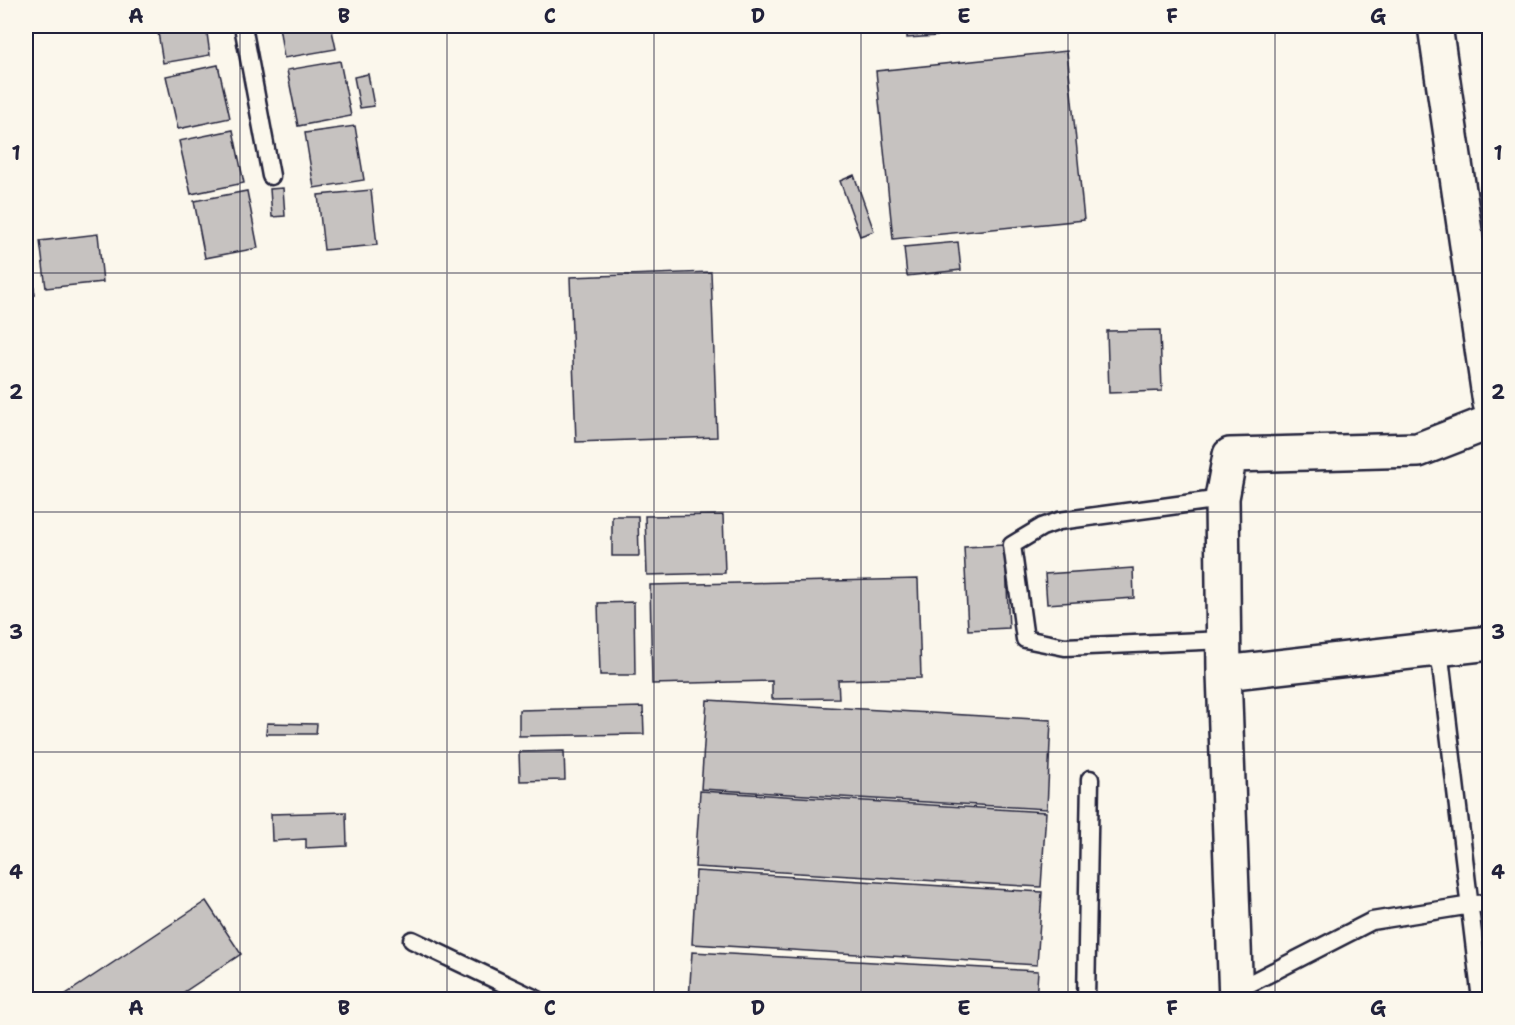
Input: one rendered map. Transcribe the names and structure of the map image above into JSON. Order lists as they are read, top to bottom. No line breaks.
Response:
{"grid":{"columns":["A","B","C","D","E","F","G"],"rows":["1","2","3","4"]}}
